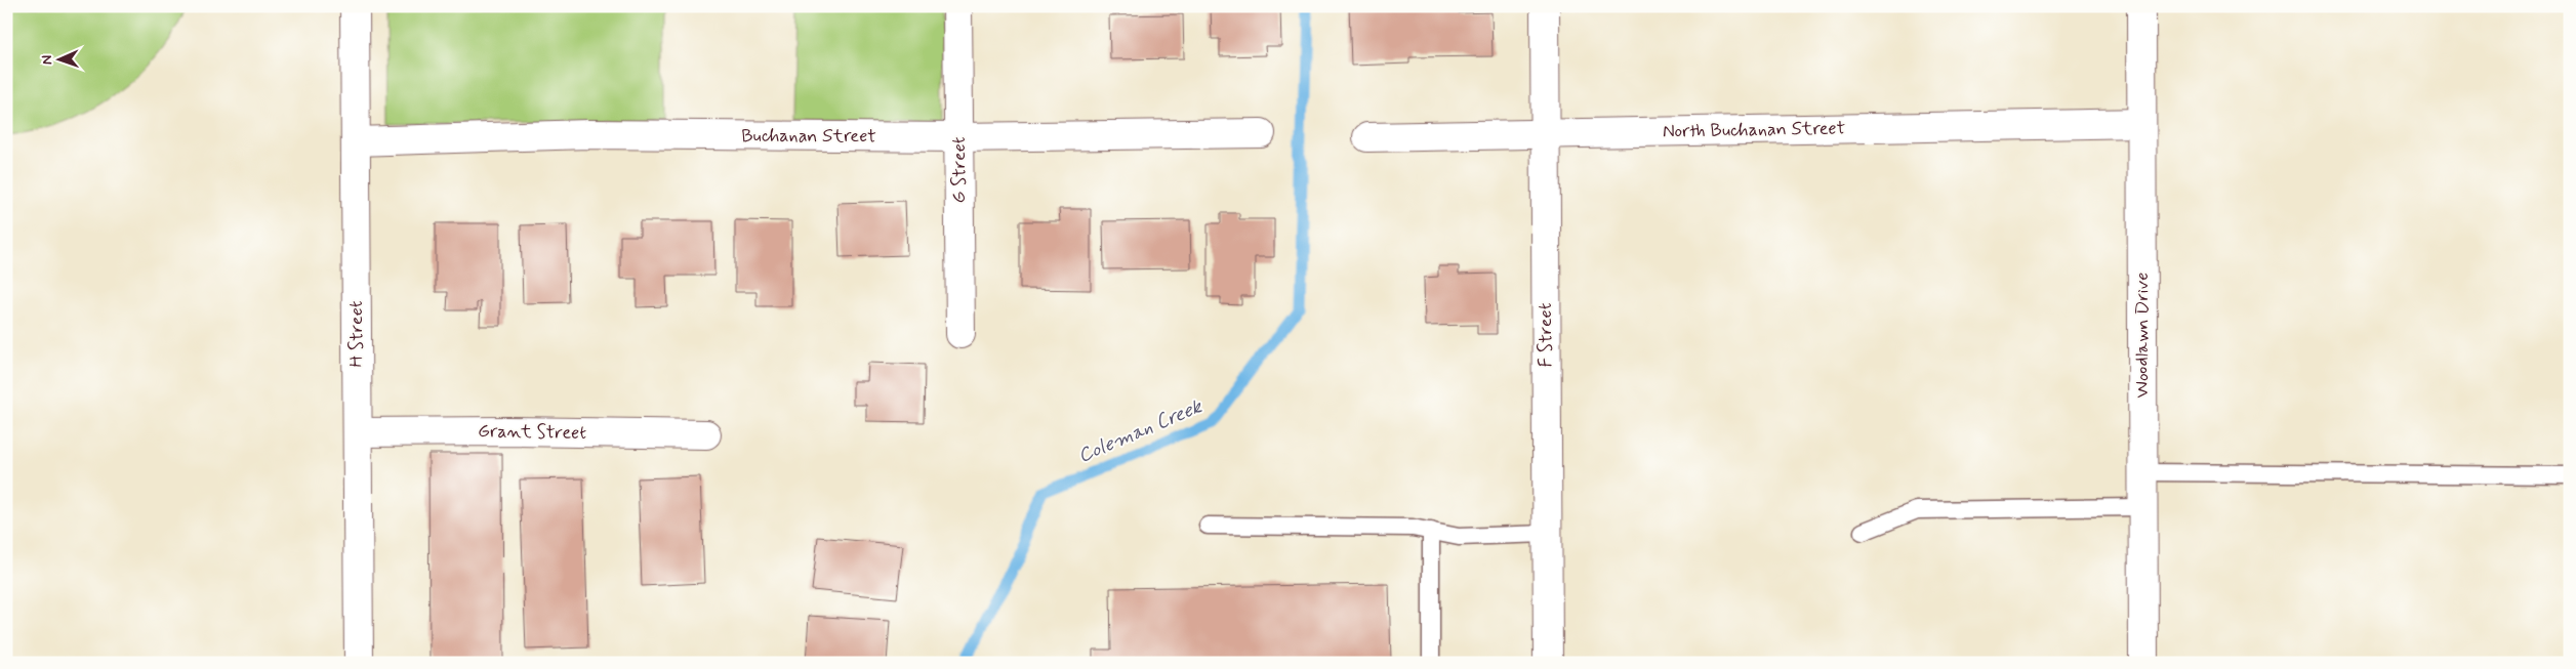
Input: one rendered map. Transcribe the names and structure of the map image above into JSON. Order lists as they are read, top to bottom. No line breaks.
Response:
{"streets":{"street":["North Buchanan Street","Buchanan Street","G Street","H Street","F Street","Woodlawn Drive","Grant Street"]},"crossings":[["North Buchanan Street","F Street"],["North Buchanan Street","Woodlawn Drive"],["Buchanan Street","G Street"],["Buchanan Street","H Street"],["H Street","Grant Street"]],"water":["Coleman Creek"],"north":"left"}
